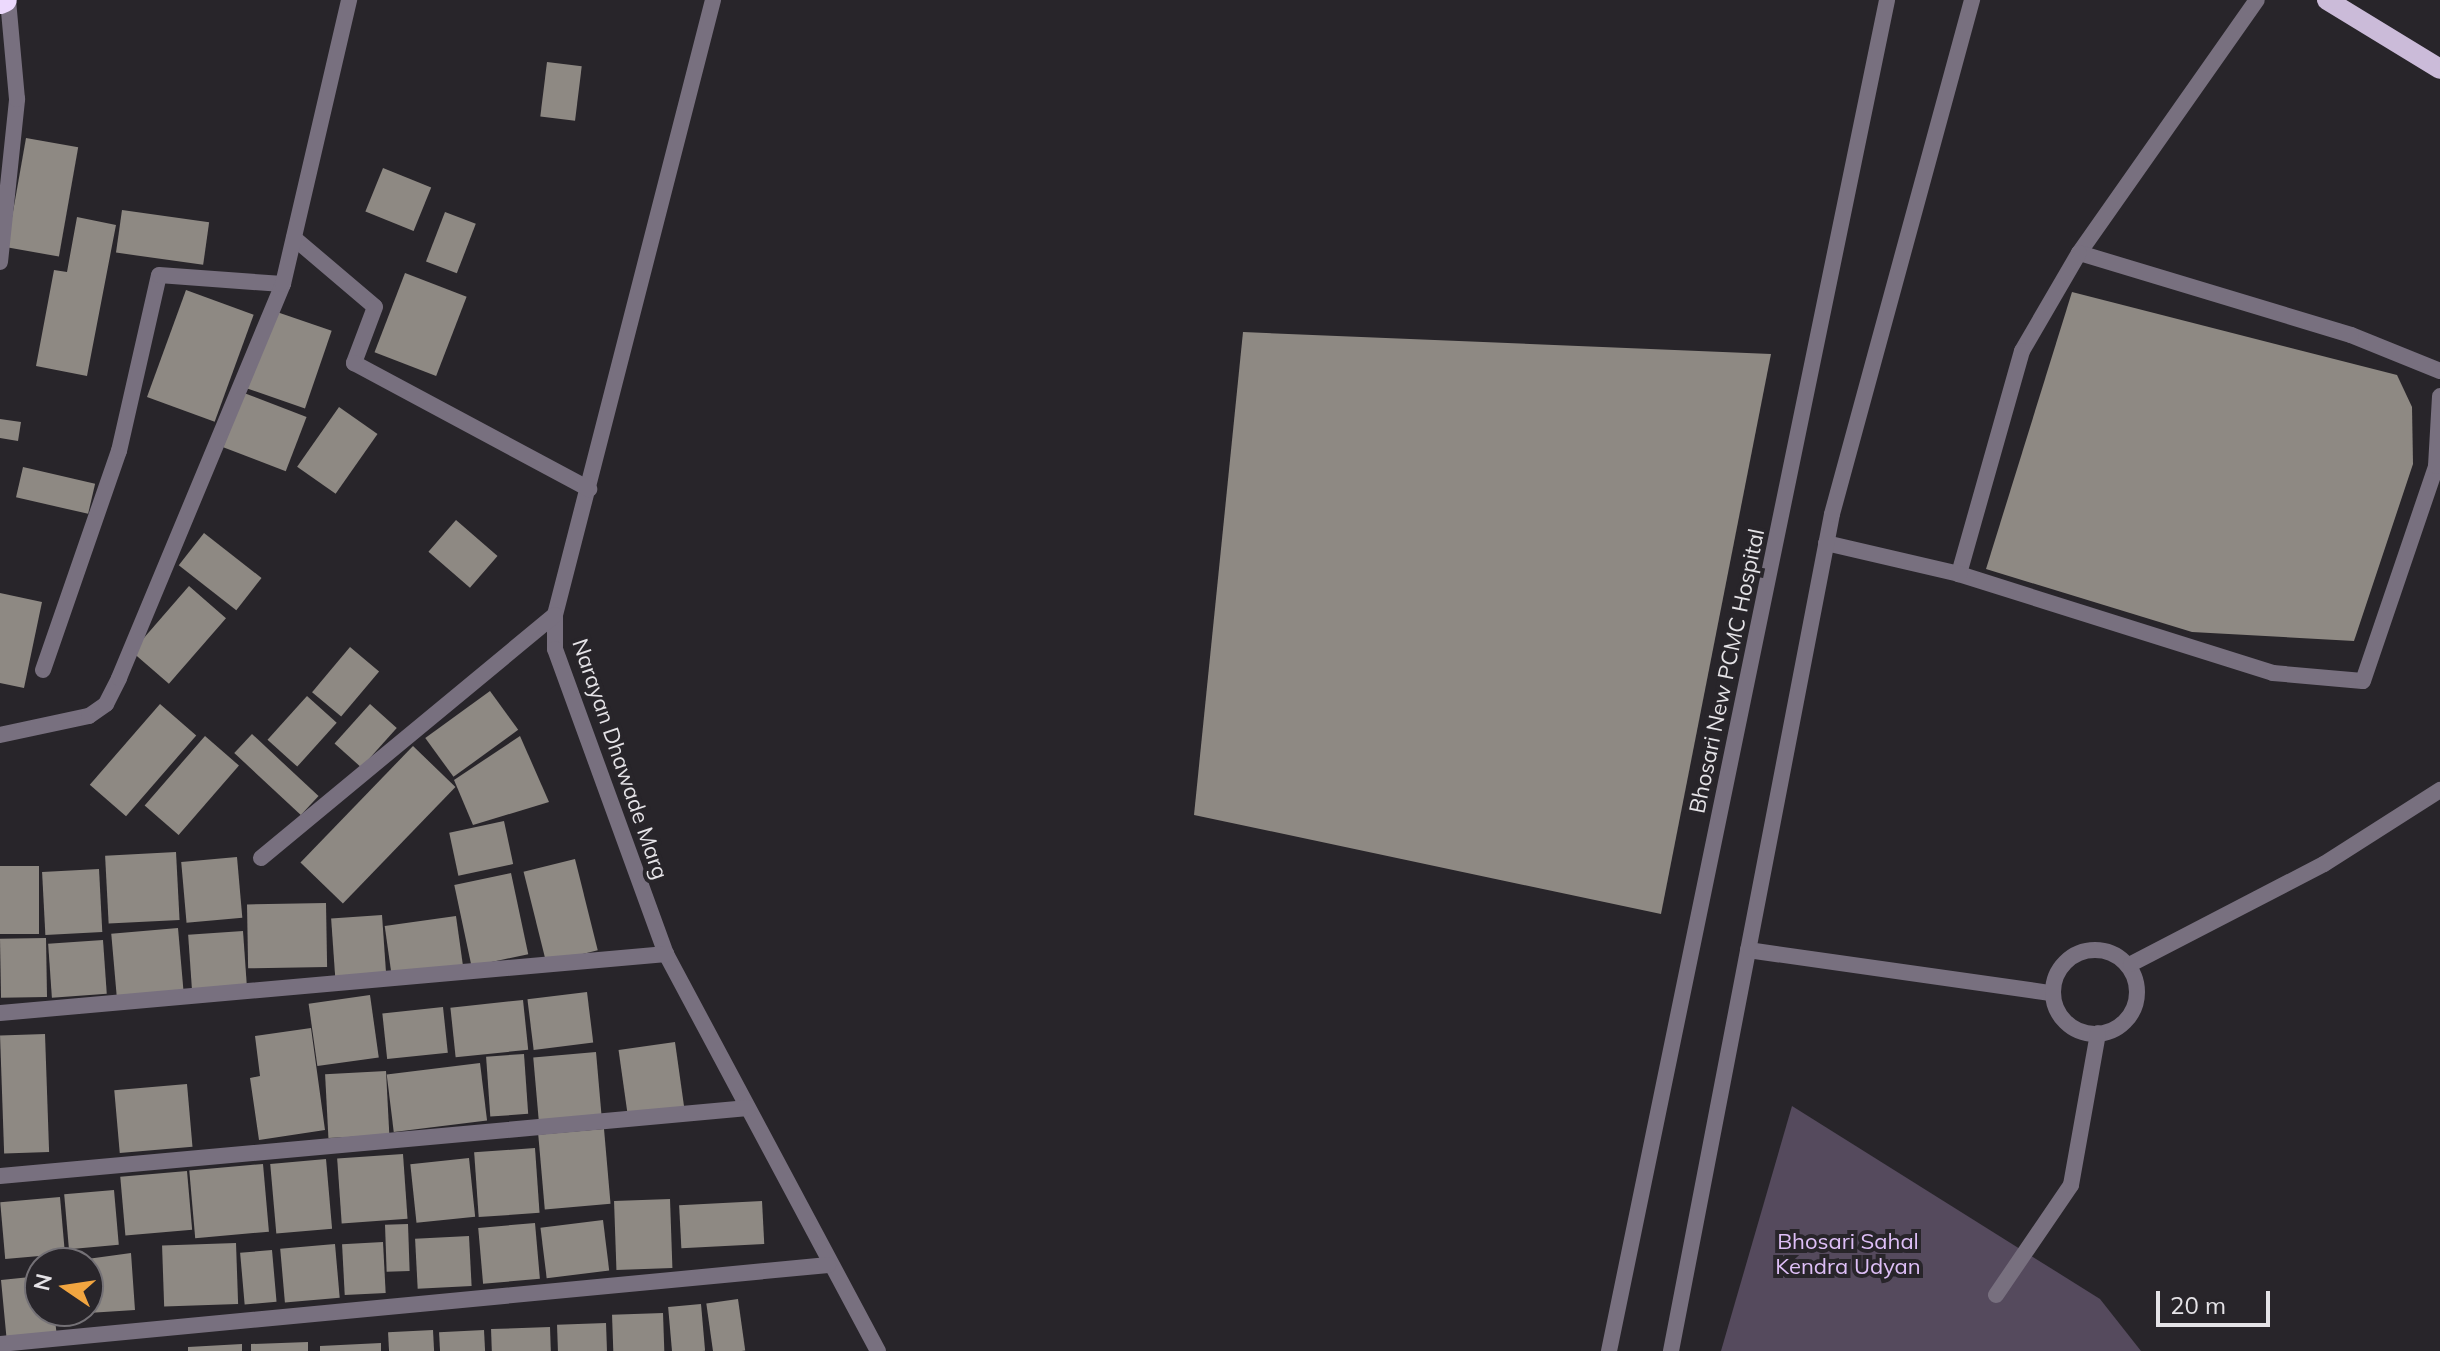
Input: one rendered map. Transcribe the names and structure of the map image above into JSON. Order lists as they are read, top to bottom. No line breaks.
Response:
{"streets":{"street":["Bhosari New PCMC Hospital","Narayan Dhawade Marg"]},"parks":["Bhosari Sahal Kendra Udyan"],"scale_bar":"20 m","north":"left"}
